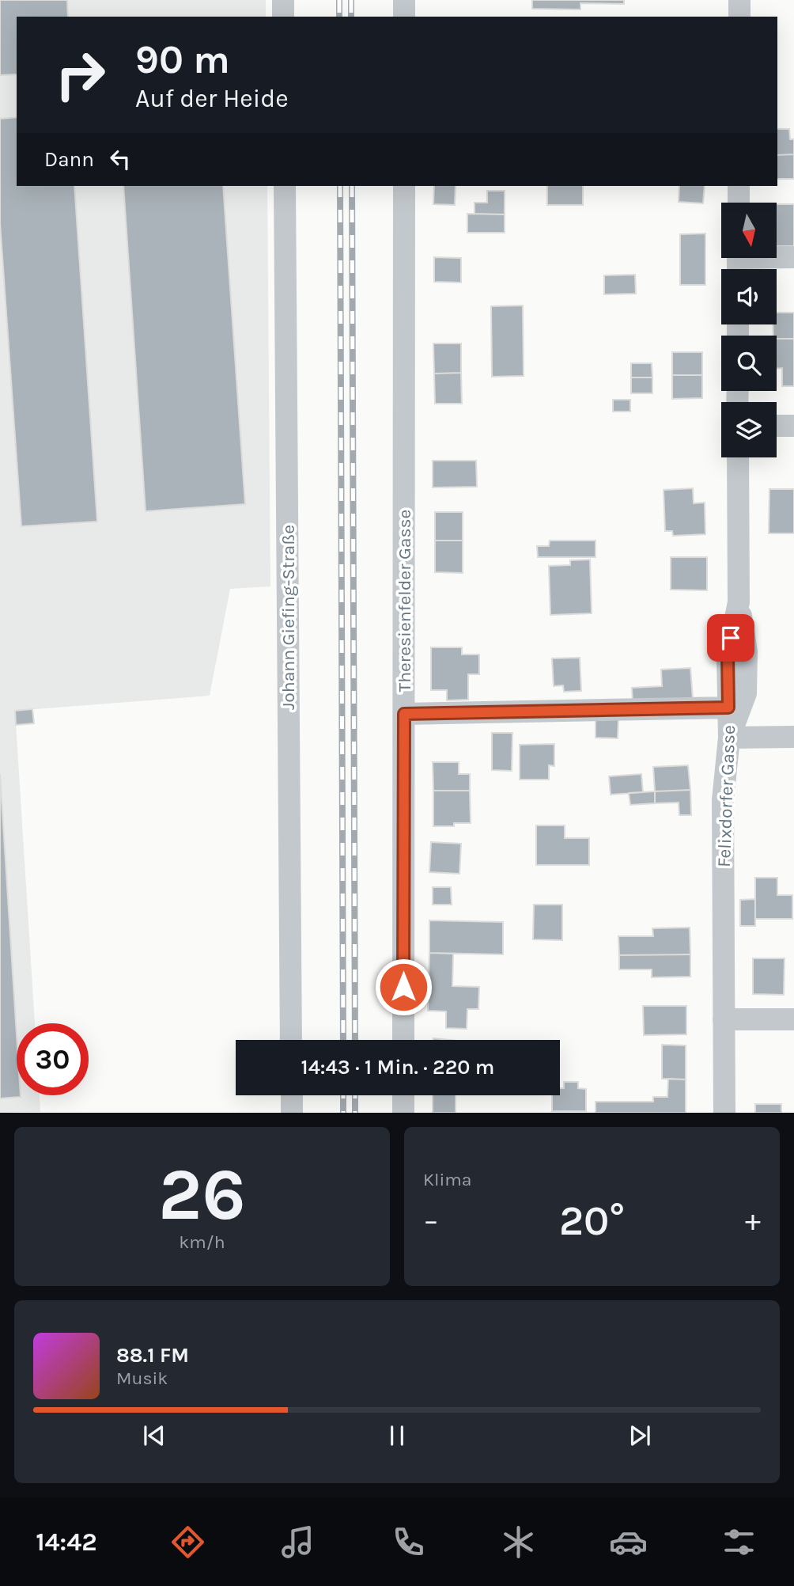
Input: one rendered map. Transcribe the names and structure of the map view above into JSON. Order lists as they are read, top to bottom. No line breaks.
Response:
{"streets":{"street":["Theresienfelder Gasse","Johann Giefing-Straße","Felixdorfer Gasse"]},"north":"bottom","page":{"turn":["90 m","Auf der Heide"],"then":"Dann","limit":"30","trip":"14:43 · 1 Min. · 220 m","tile":[["26","km/h"],"Klima"],"heat":["−","20°","+"],"song":["88.1 FM","Musik"],"tabs":"14:42"}}
